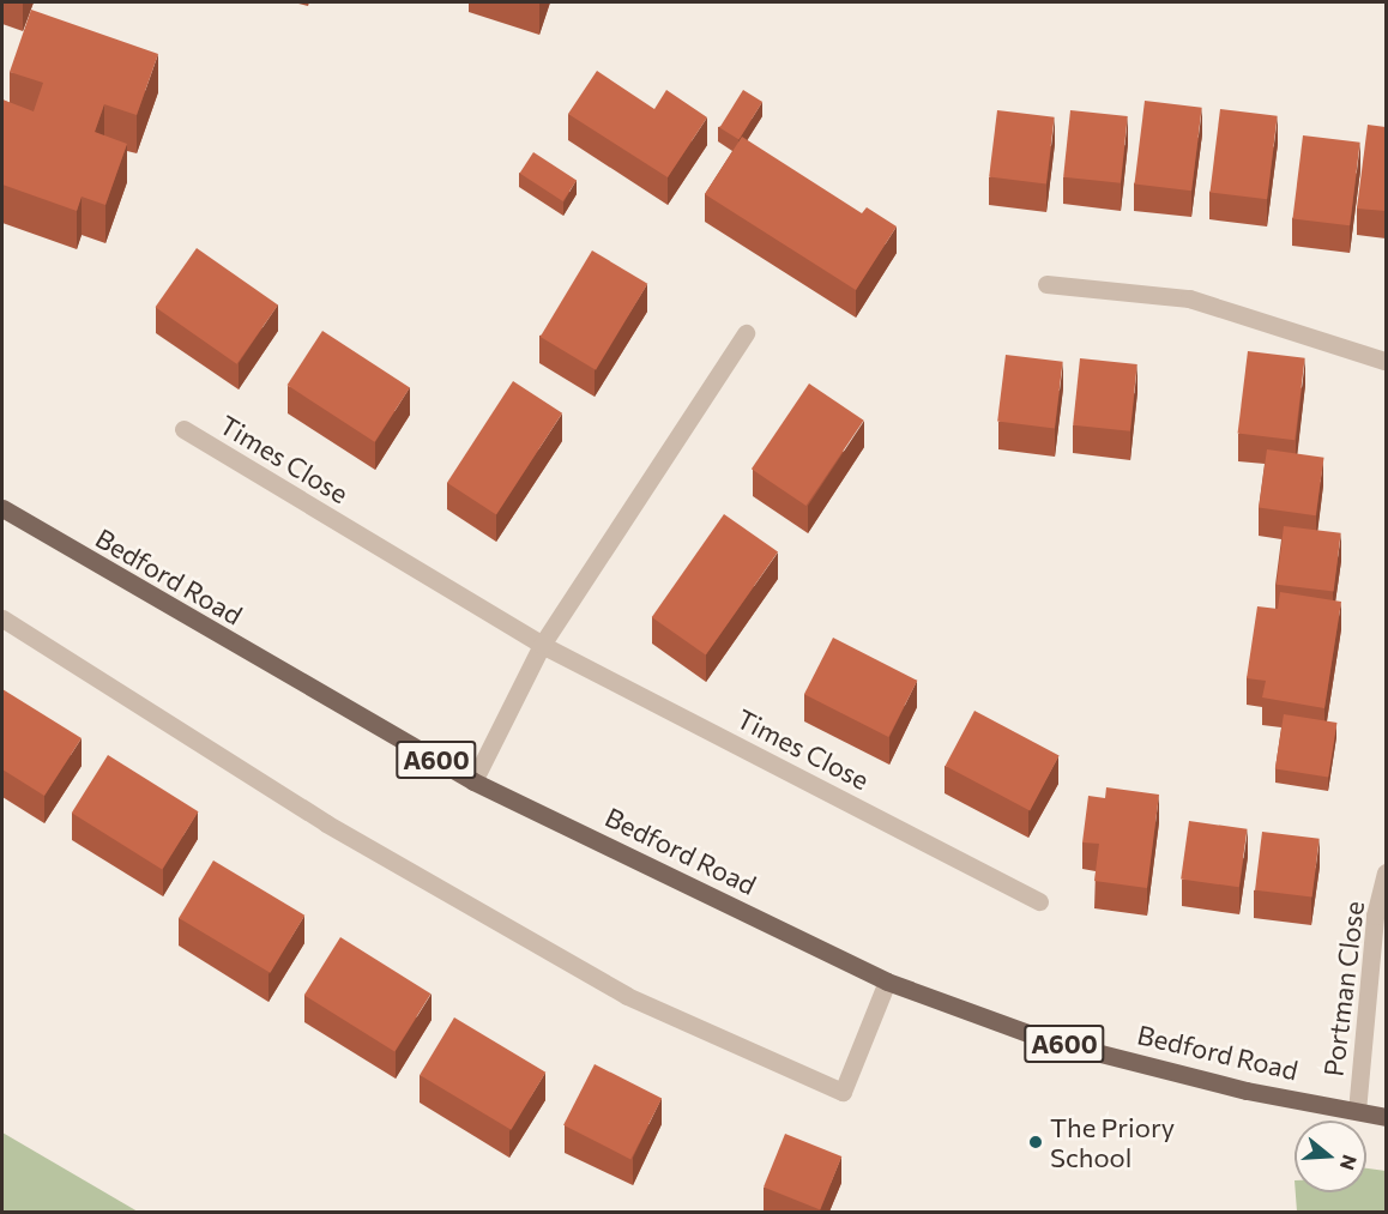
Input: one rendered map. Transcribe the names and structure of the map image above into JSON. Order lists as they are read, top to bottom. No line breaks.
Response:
{"streets":{"main road":["Bedford Road","A600"],"street":["Times Close","Portman Close"]},"crossings":[["Bedford Road","Portman Close"]],"places":["The Priory School"],"north":"right"}
